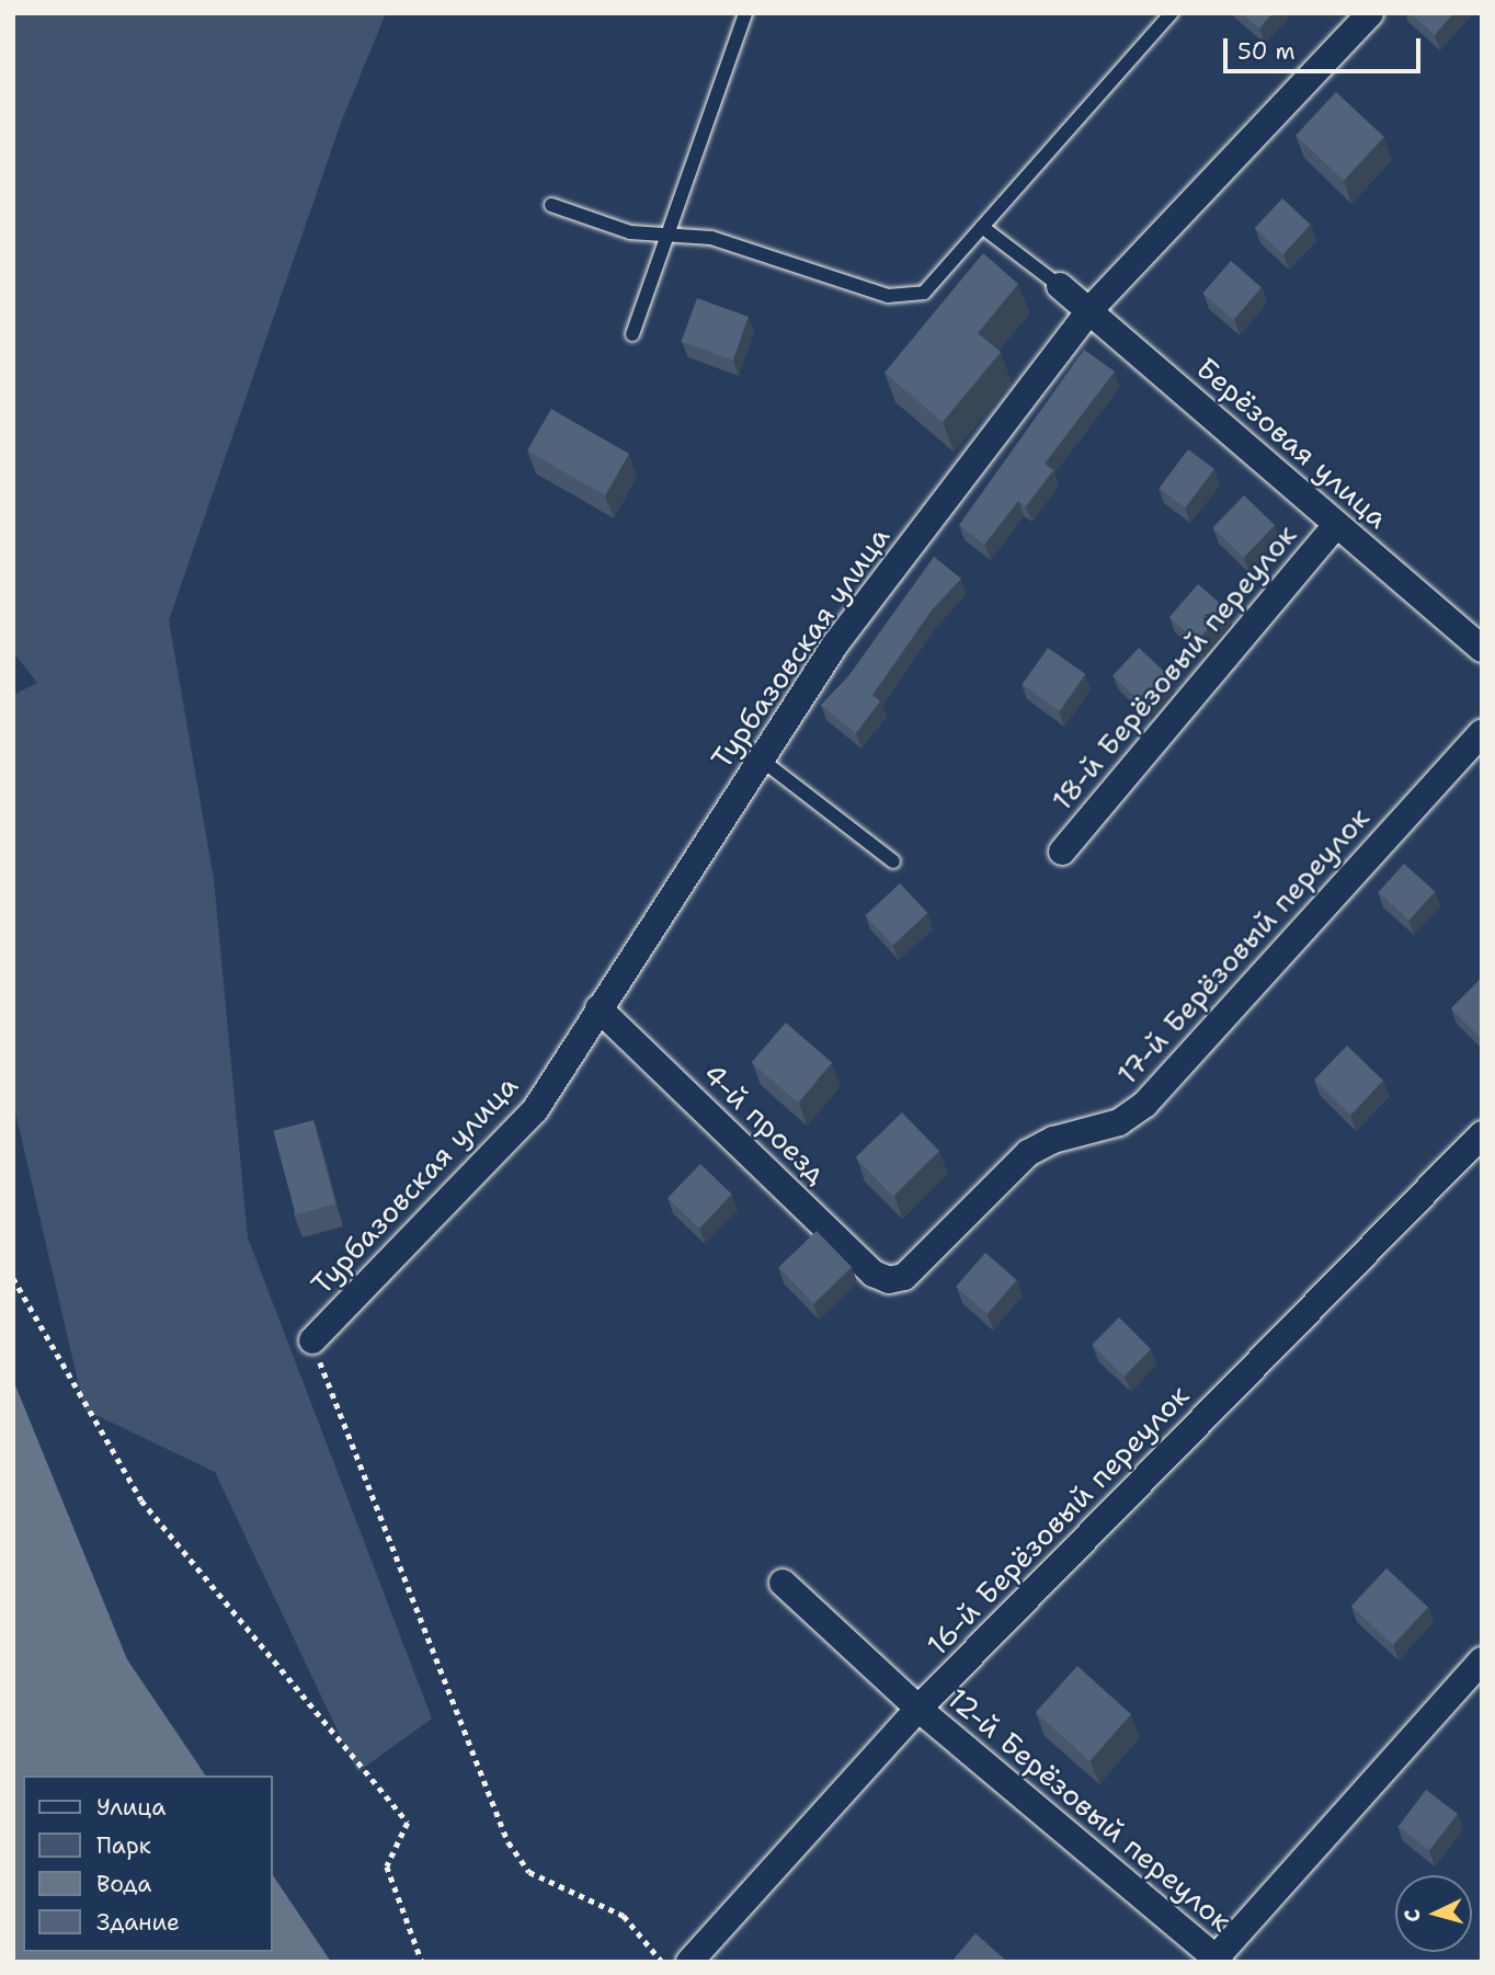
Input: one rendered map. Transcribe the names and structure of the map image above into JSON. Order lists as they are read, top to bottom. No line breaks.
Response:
{"streets":{"street":["Берёзовая улица","Турбазовская улица","18-й Берёзовый переулок","17-й Берёзовый переулок","4-й проезд","16-й Берёзовый переулок","12-й Берёзовый переулок"]},"crossings":[["Берёзовая улица","Турбазовская улица"],["Берёзовая улица","18-й Берёзовый переулок"],["Турбазовская улица","4-й проезд"],["17-й Берёзовый переулок","4-й проезд"],["16-й Берёзовый переулок","12-й Берёзовый переулок"]],"legend":["Улица","Парк","Вода","Здание"],"scale_bar":"50 m","north":"left"}
